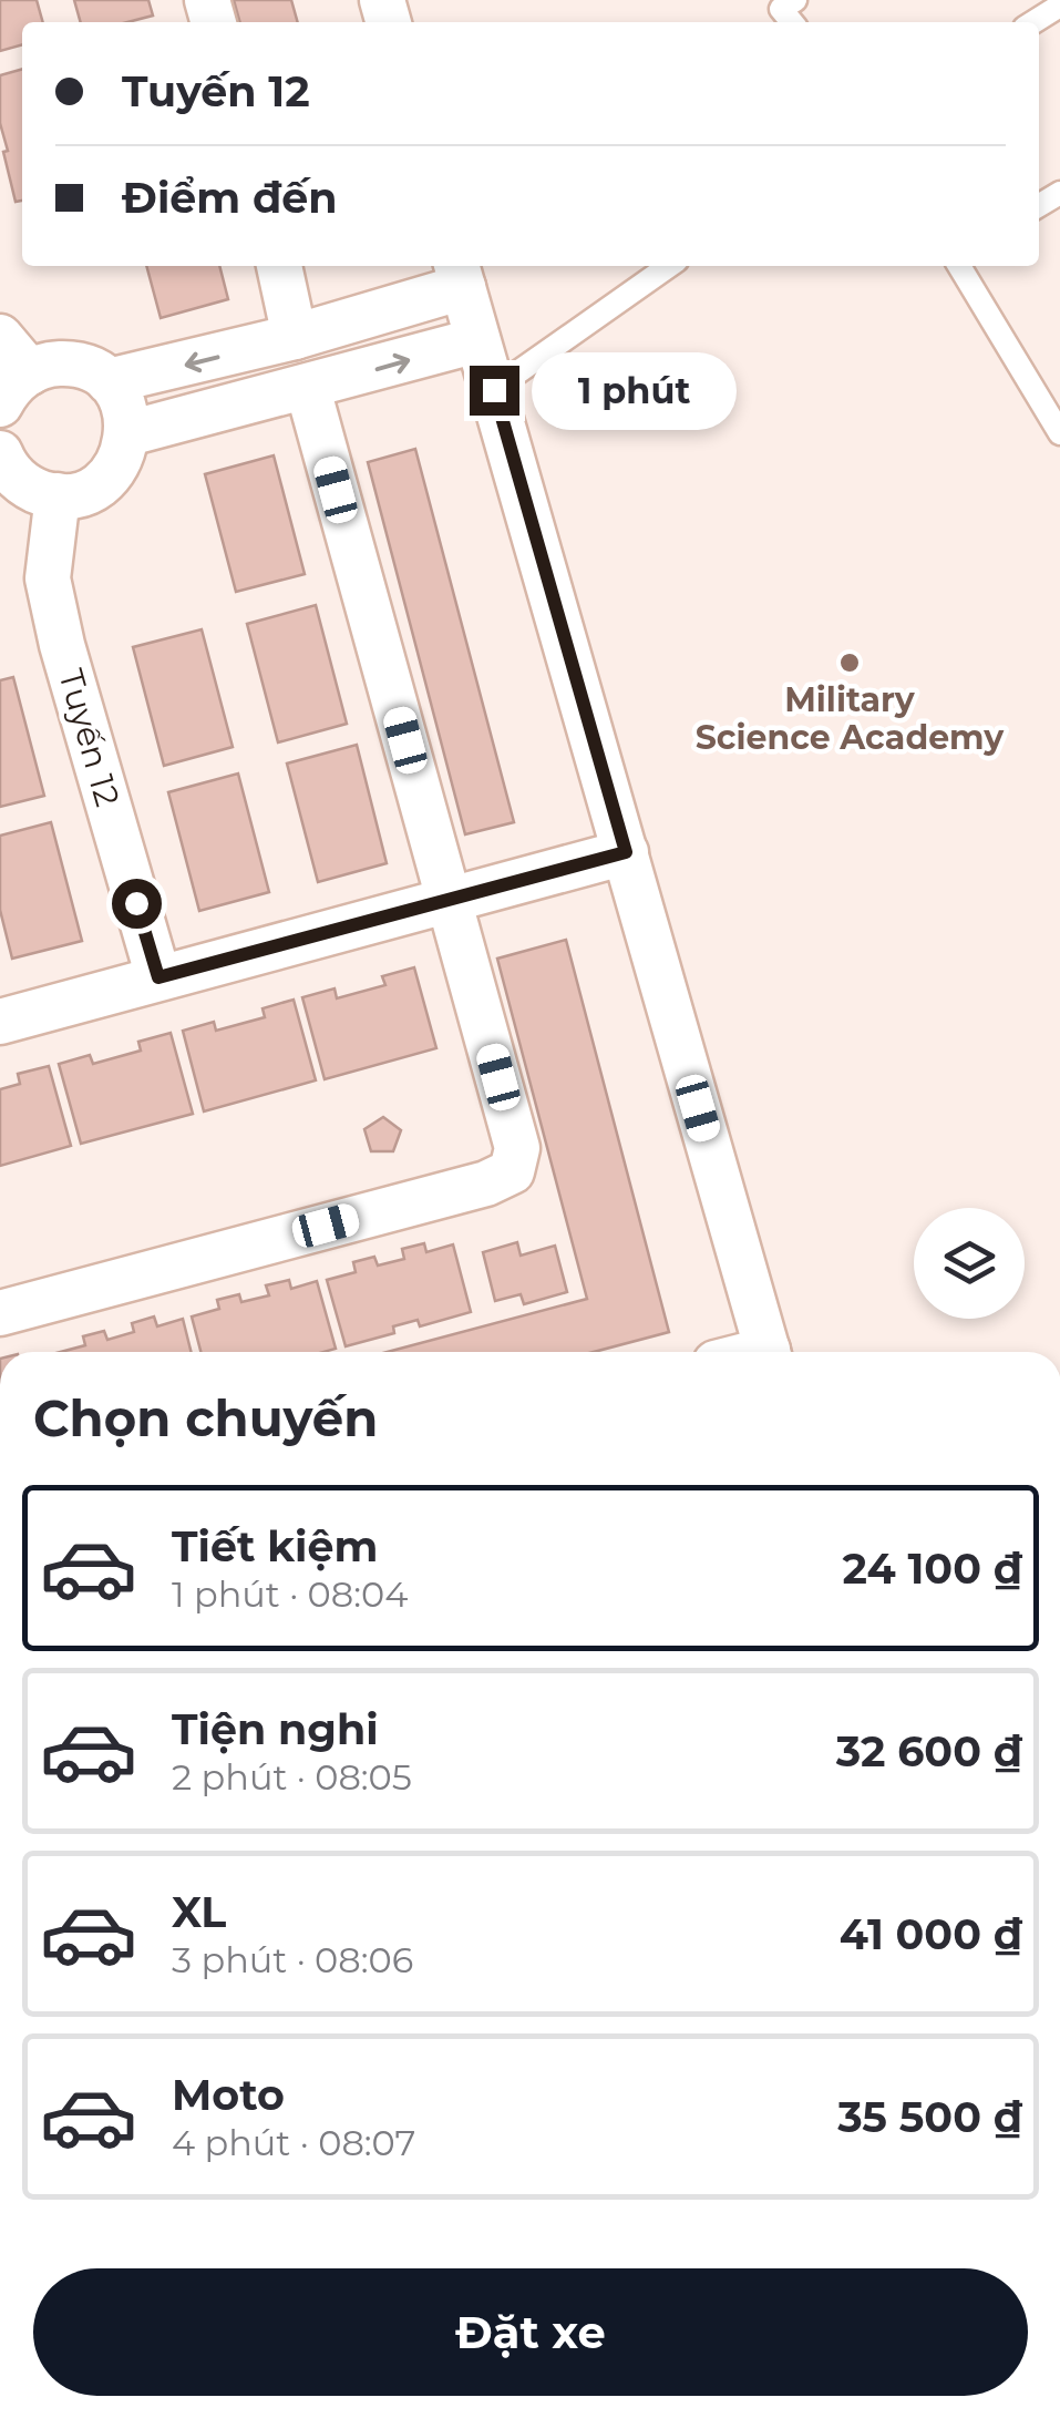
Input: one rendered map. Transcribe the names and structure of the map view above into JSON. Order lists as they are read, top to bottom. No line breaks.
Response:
{"streets":{"street":["Tuyến 12"]},"places":["Military Science Academy"],"page":{"banner":["Tuyến 12","Điểm đến"],"bubble":"1 phút","heading":"Chọn chuyến","list":[{"name":"Tiết kiệm","note":"1 phút · 08:04","value":"24 100 ₫"},{"name":"Tiện nghi","note":"2 phút · 08:05","value":"32 600 ₫"},{"name":"XL","note":"3 phút · 08:06","value":"41 000 ₫"},{"name":"Moto","note":"4 phút · 08:07","value":"35 500 ₫"}],"buttons":"Đặt xe"}}
